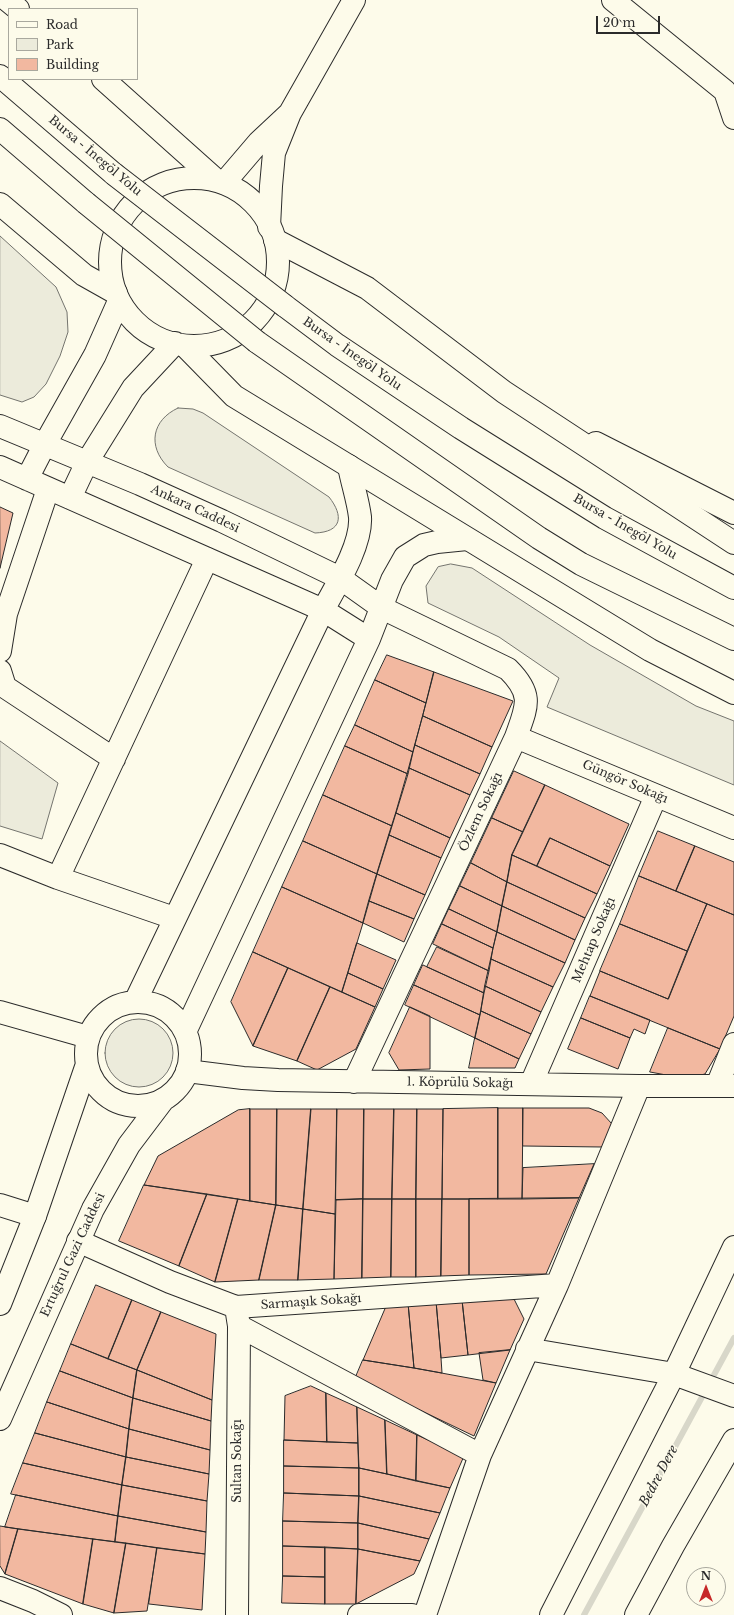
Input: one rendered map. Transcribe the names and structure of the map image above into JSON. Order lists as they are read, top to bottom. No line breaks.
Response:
{"streets":{"main road":["Bursa - İnegöl Yolu","Ankara Caddesi","Güngör Sokağı","Özlem Sokağı","Mehtap Sokağı","1. Köprülü Sokağı","Ertuğrul Gazi Caddesi","Sarmaşık Sokağı","Sultan Sokağı"]},"crossings":[["Ankara Caddesi","Özlem Sokağı"],["Güngör Sokağı","Özlem Sokağı"],["Güngör Sokağı","Mehtap Sokağı"],["Özlem Sokağı","1. Köprülü Sokağı"],["Mehtap Sokağı","1. Köprülü Sokağı"],["1. Köprülü Sokağı","Ertuğrul Gazi Caddesi"],["Ertuğrul Gazi Caddesi","Sarmaşık Sokağı"],["Sarmaşık Sokağı","Sultan Sokağı"]],"water":["Bedre Dere"],"legend":["Road","Park","Building"],"scale_bar":"20 m","north":"top"}
